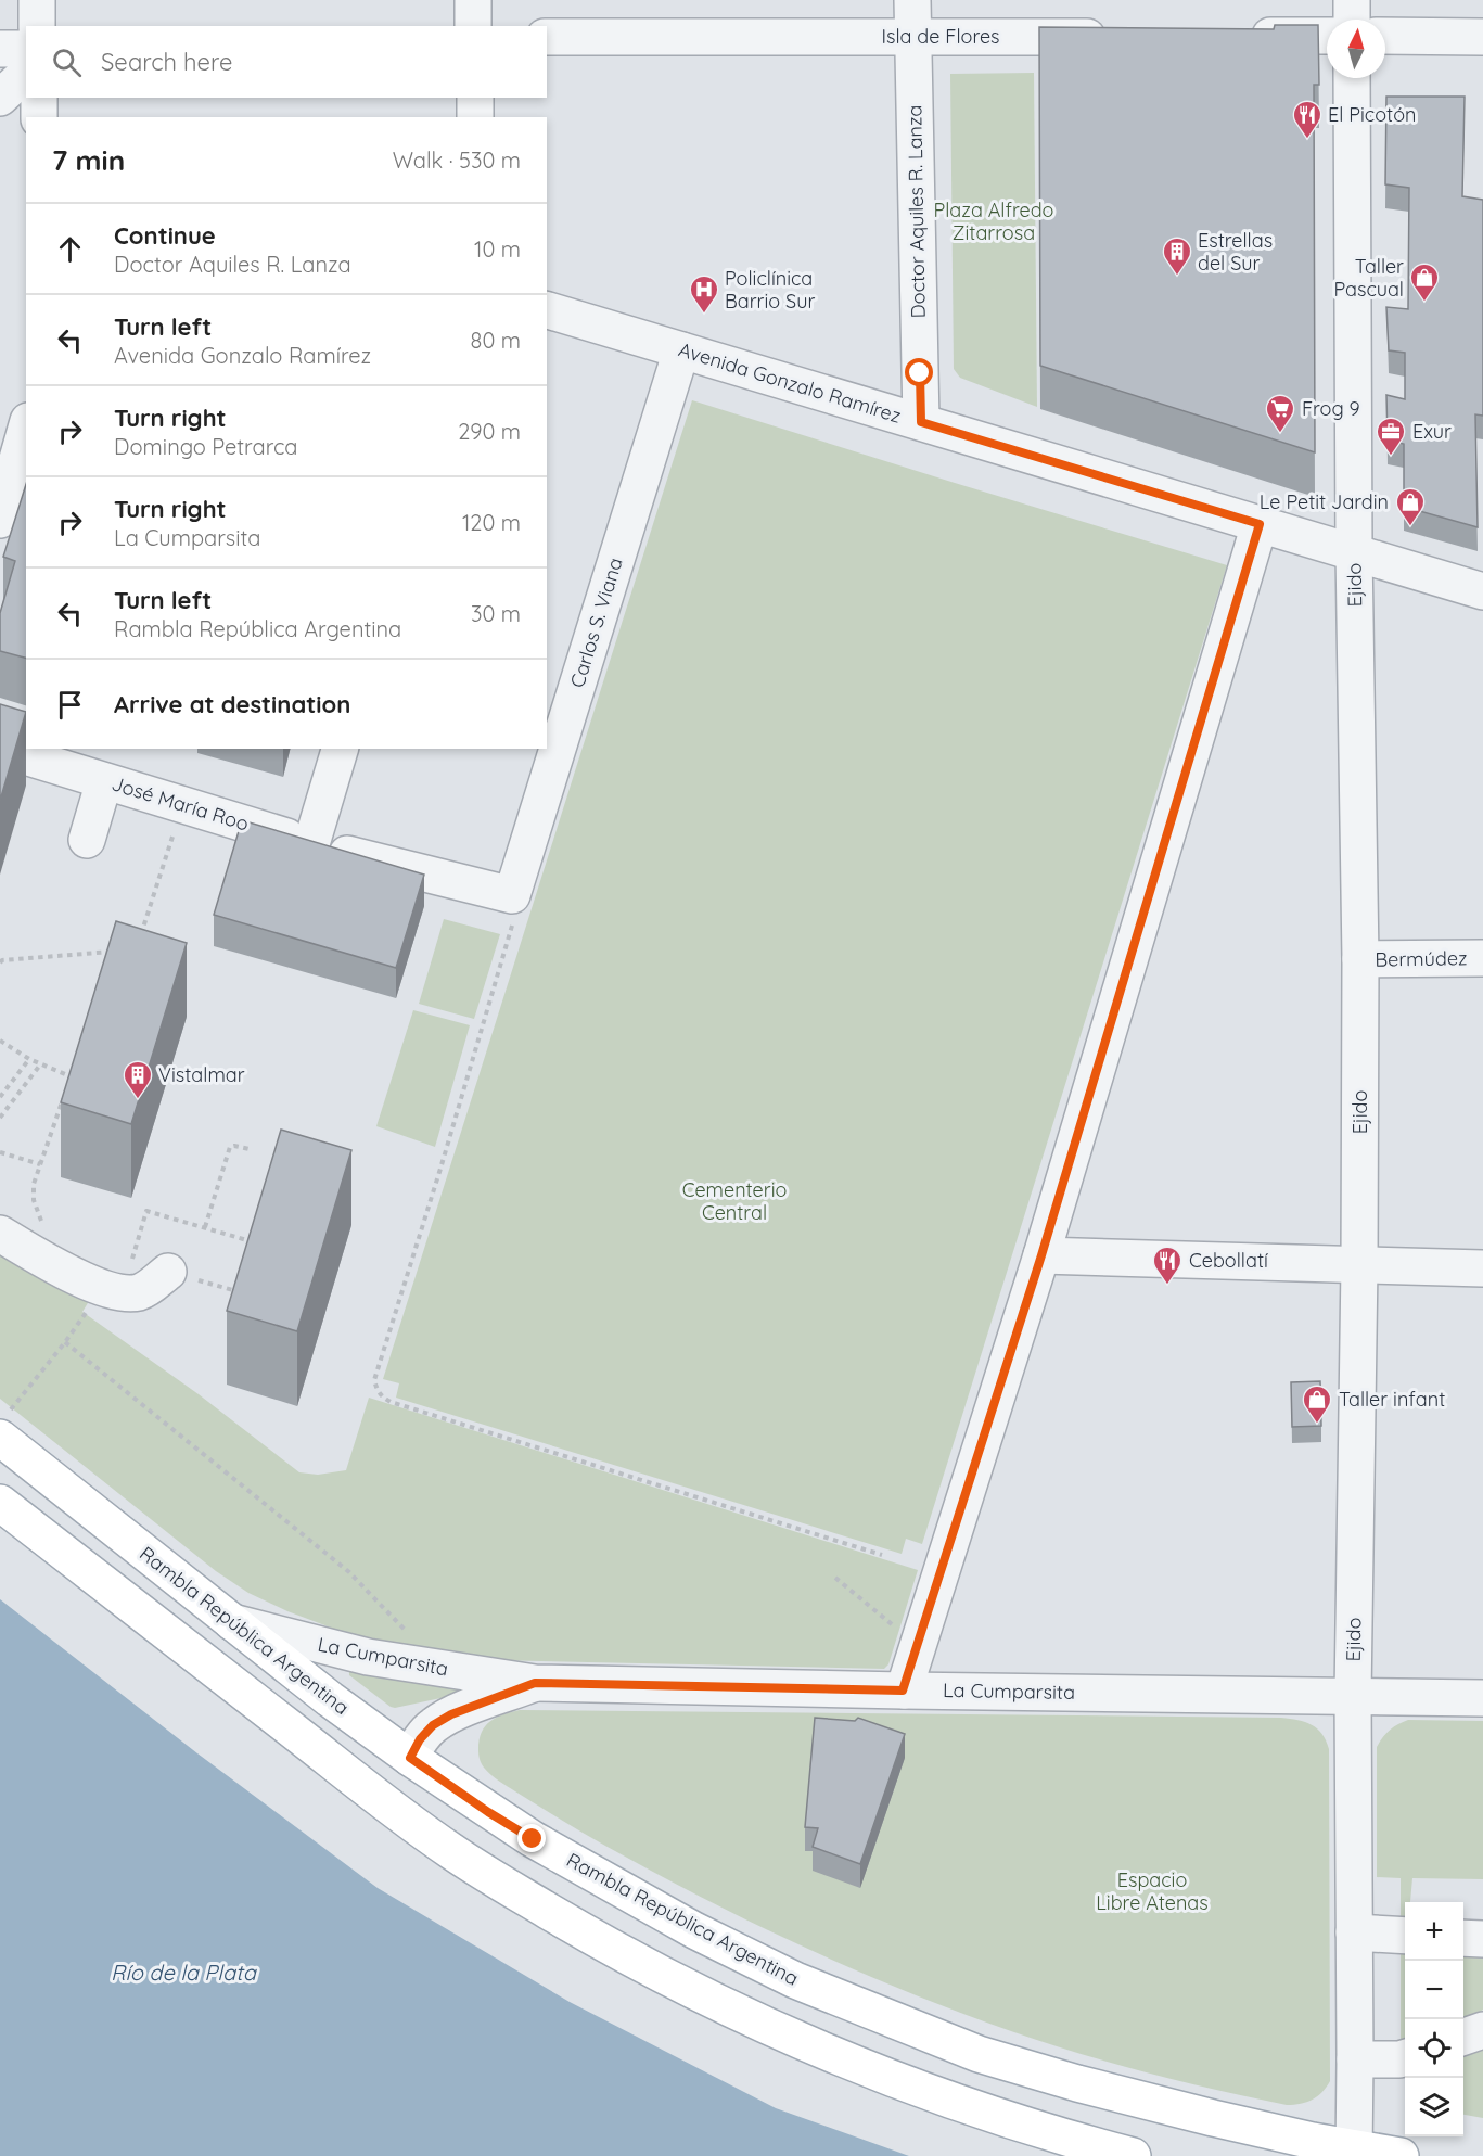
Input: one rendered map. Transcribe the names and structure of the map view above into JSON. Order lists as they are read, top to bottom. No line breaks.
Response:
{"streets":{"main road":["Rambla República Argentina"],"street":["Isla de Flores","Doctor Aquiles R. Lanza","Avenida Gonzalo Ramírez","Ejido","Carlos S. Viana","José María Roo","Bermúdez","La Cumparsita"]},"crossings":[["Isla de Flores","Doctor Aquiles R. Lanza"],["Doctor Aquiles R. Lanza","Avenida Gonzalo Ramírez"],["Avenida Gonzalo Ramírez","Ejido"],["Avenida Gonzalo Ramírez","Carlos S. Viana"],["Ejido","Bermúdez"],["Ejido","Rambla República Argentina"],["Ejido","La Cumparsita"],["Carlos S. Viana","José María Roo"],["Rambla República Argentina","La Cumparsita"]],"water":["Río de la Plata"],"parks":["Plaza Alfredo Zitarrosa","Cementerio Central","Espacio Libre Atenas"],"places":{"restaurant":["El Picotón","Cebollatí"],"building":["Estrellas del Sur","Vistalmar"],"shop":["Taller Pascual","Le Petit Jardin","Taller infant"],"hospital":["Policlínica Barrio Sur"],"supermarket":["Frog 9"],"office":["Exur"]},"north":"top","page":{"search":"Search here","heading":["7 min","Walk · 530 m"],"list":[["Continue","Doctor Aquiles R. Lanza","10 m"],["Turn left","Avenida Gonzalo Ramírez","80 m"],["Turn right","Domingo Petrarca","290 m"],["Turn right","La Cumparsita","120 m"],["Turn left","Rambla República Argentina","30 m"],"Arrive at destination"],"map_buttons":["+","−"]}}
